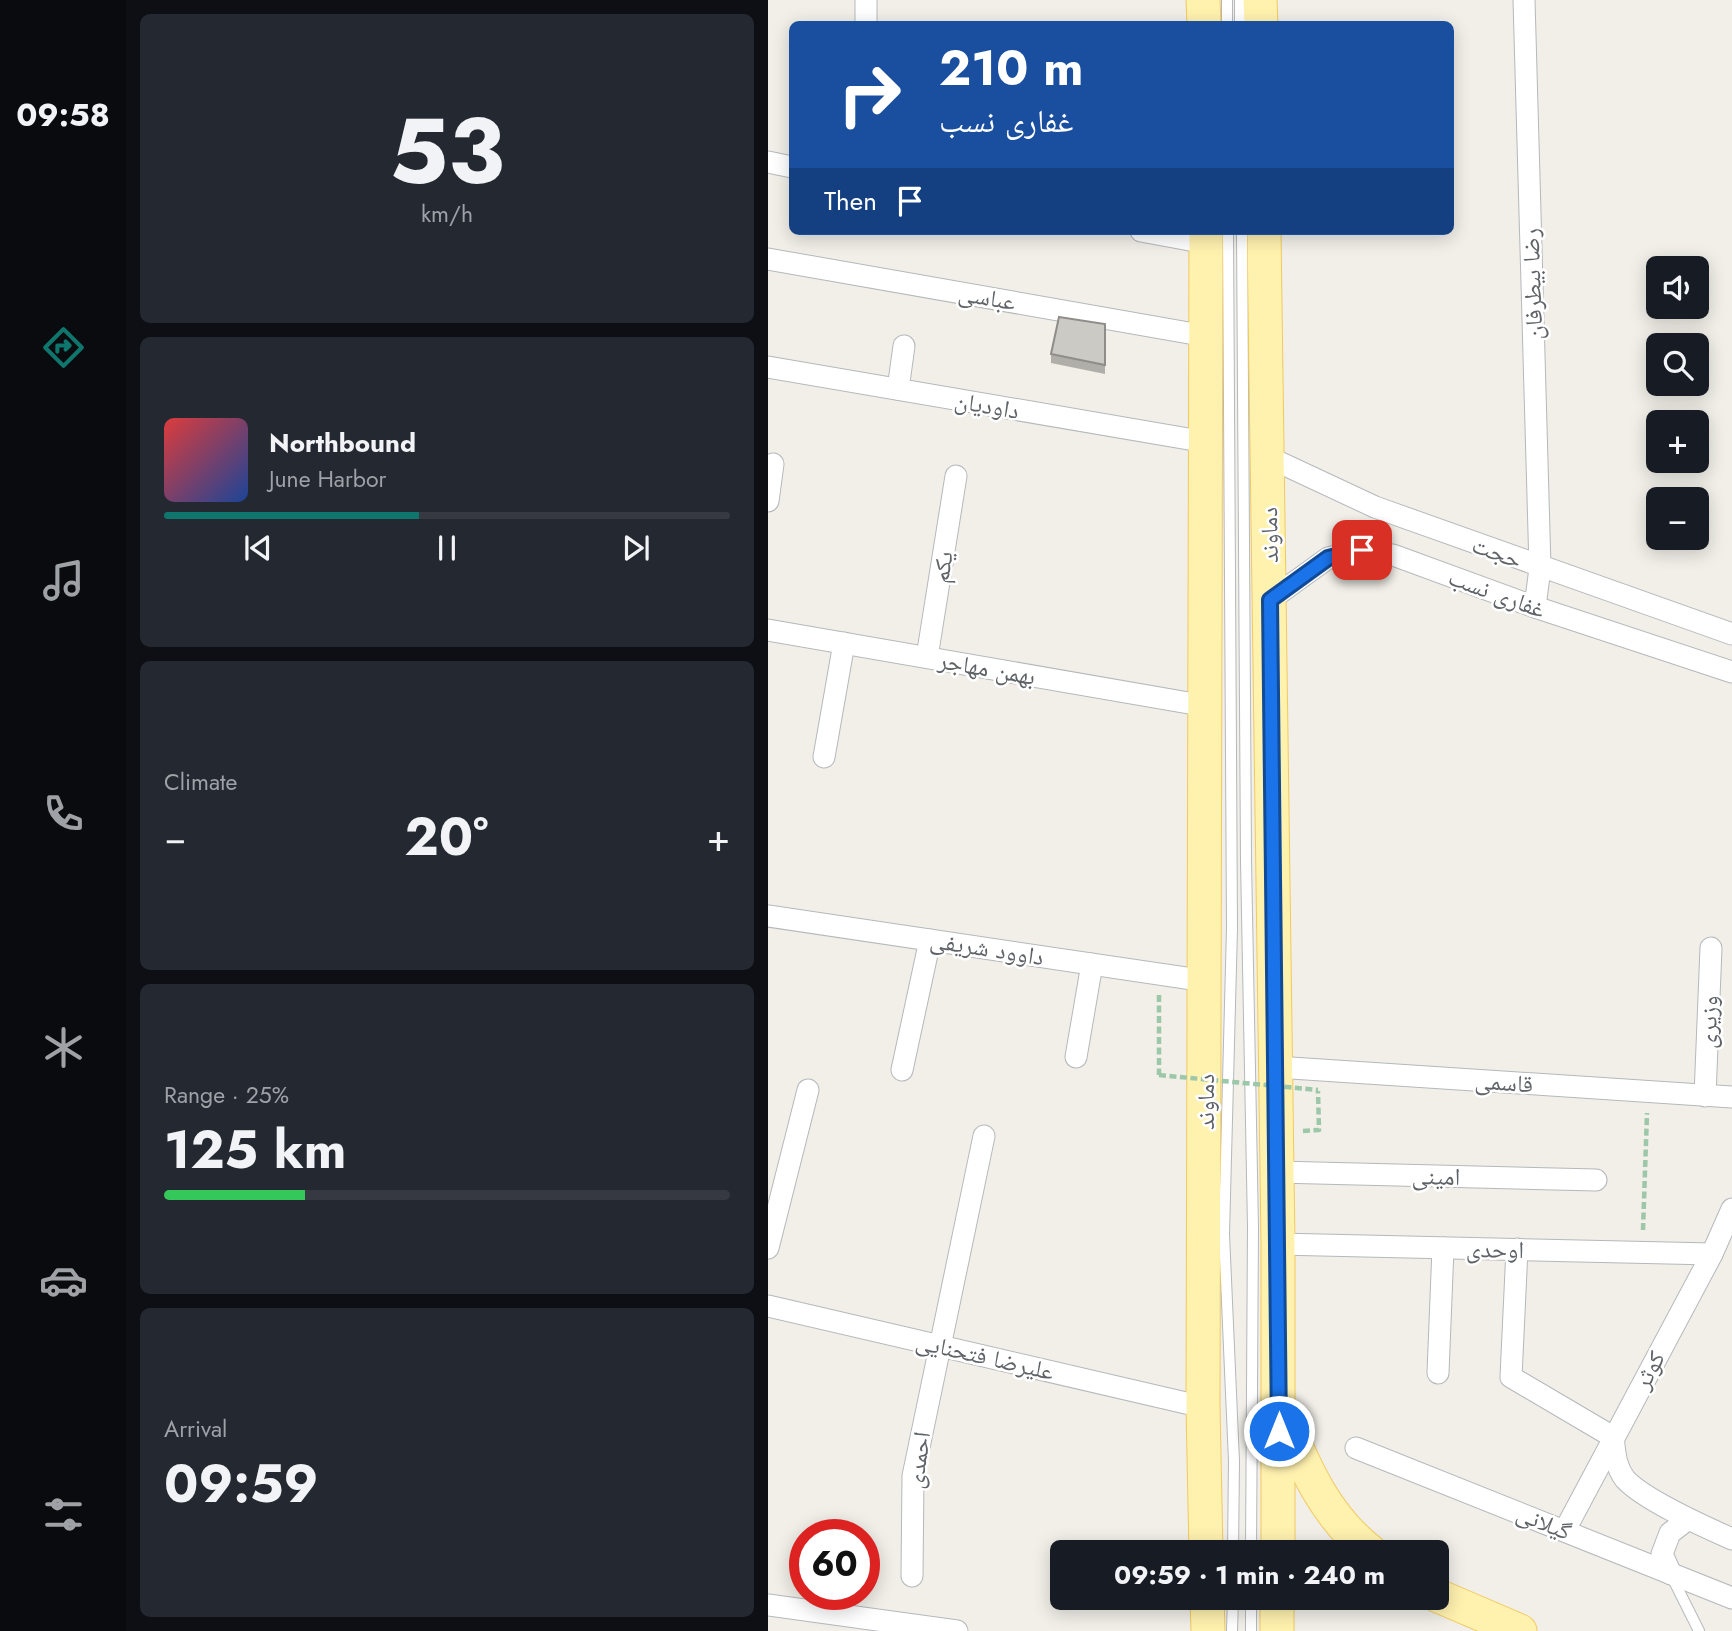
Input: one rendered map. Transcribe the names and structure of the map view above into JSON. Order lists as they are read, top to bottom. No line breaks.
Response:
{"streets":{"main road":["دماوند"],"street":["رضا بیطرفان","عباسی","داودیان","حجت","یکم","غفاری نسب","بهمن مهاجر","داوود شریفی","وزیری","قاسمی","امینی","اوحدی","علیرضا فتحنایی","کوثر","احمدی","گیلانی"]},"crossings":[["رضا بیطرفان","حجت"],["رضا بیطرفان","غفاری نسب"],["عباسی","دماوند"],["داودیان","دماوند"],["دماوند","حجت"],["دماوند","غفاری نسب"],["دماوند","بهمن مهاجر"],["دماوند","داوود شریفی"],["دماوند","قاسمی"],["دماوند","امینی"],["دماوند","اوحدی"],["دماوند","علیرضا فتحنایی"],["یکم","بهمن مهاجر"],["وزیری","قاسمی"],["اوحدی","کوثر"],["علیرضا فتحنایی","احمدی"],["کوثر","گیلانی"]],"page":{"tabs":"09:58","tile":[["53","km/h"],"Climate",["Range · 25%","125 km"],["Arrival","09:59"]],"turn":["210 m","غفاری نسب"],"then":"Then","map_buttons":["+","−"],"song":["Northbound","June Harbor"],"heat":["−","20°","+"],"limit":"60","trip":"09:59 · 1 min · 240 m"}}
